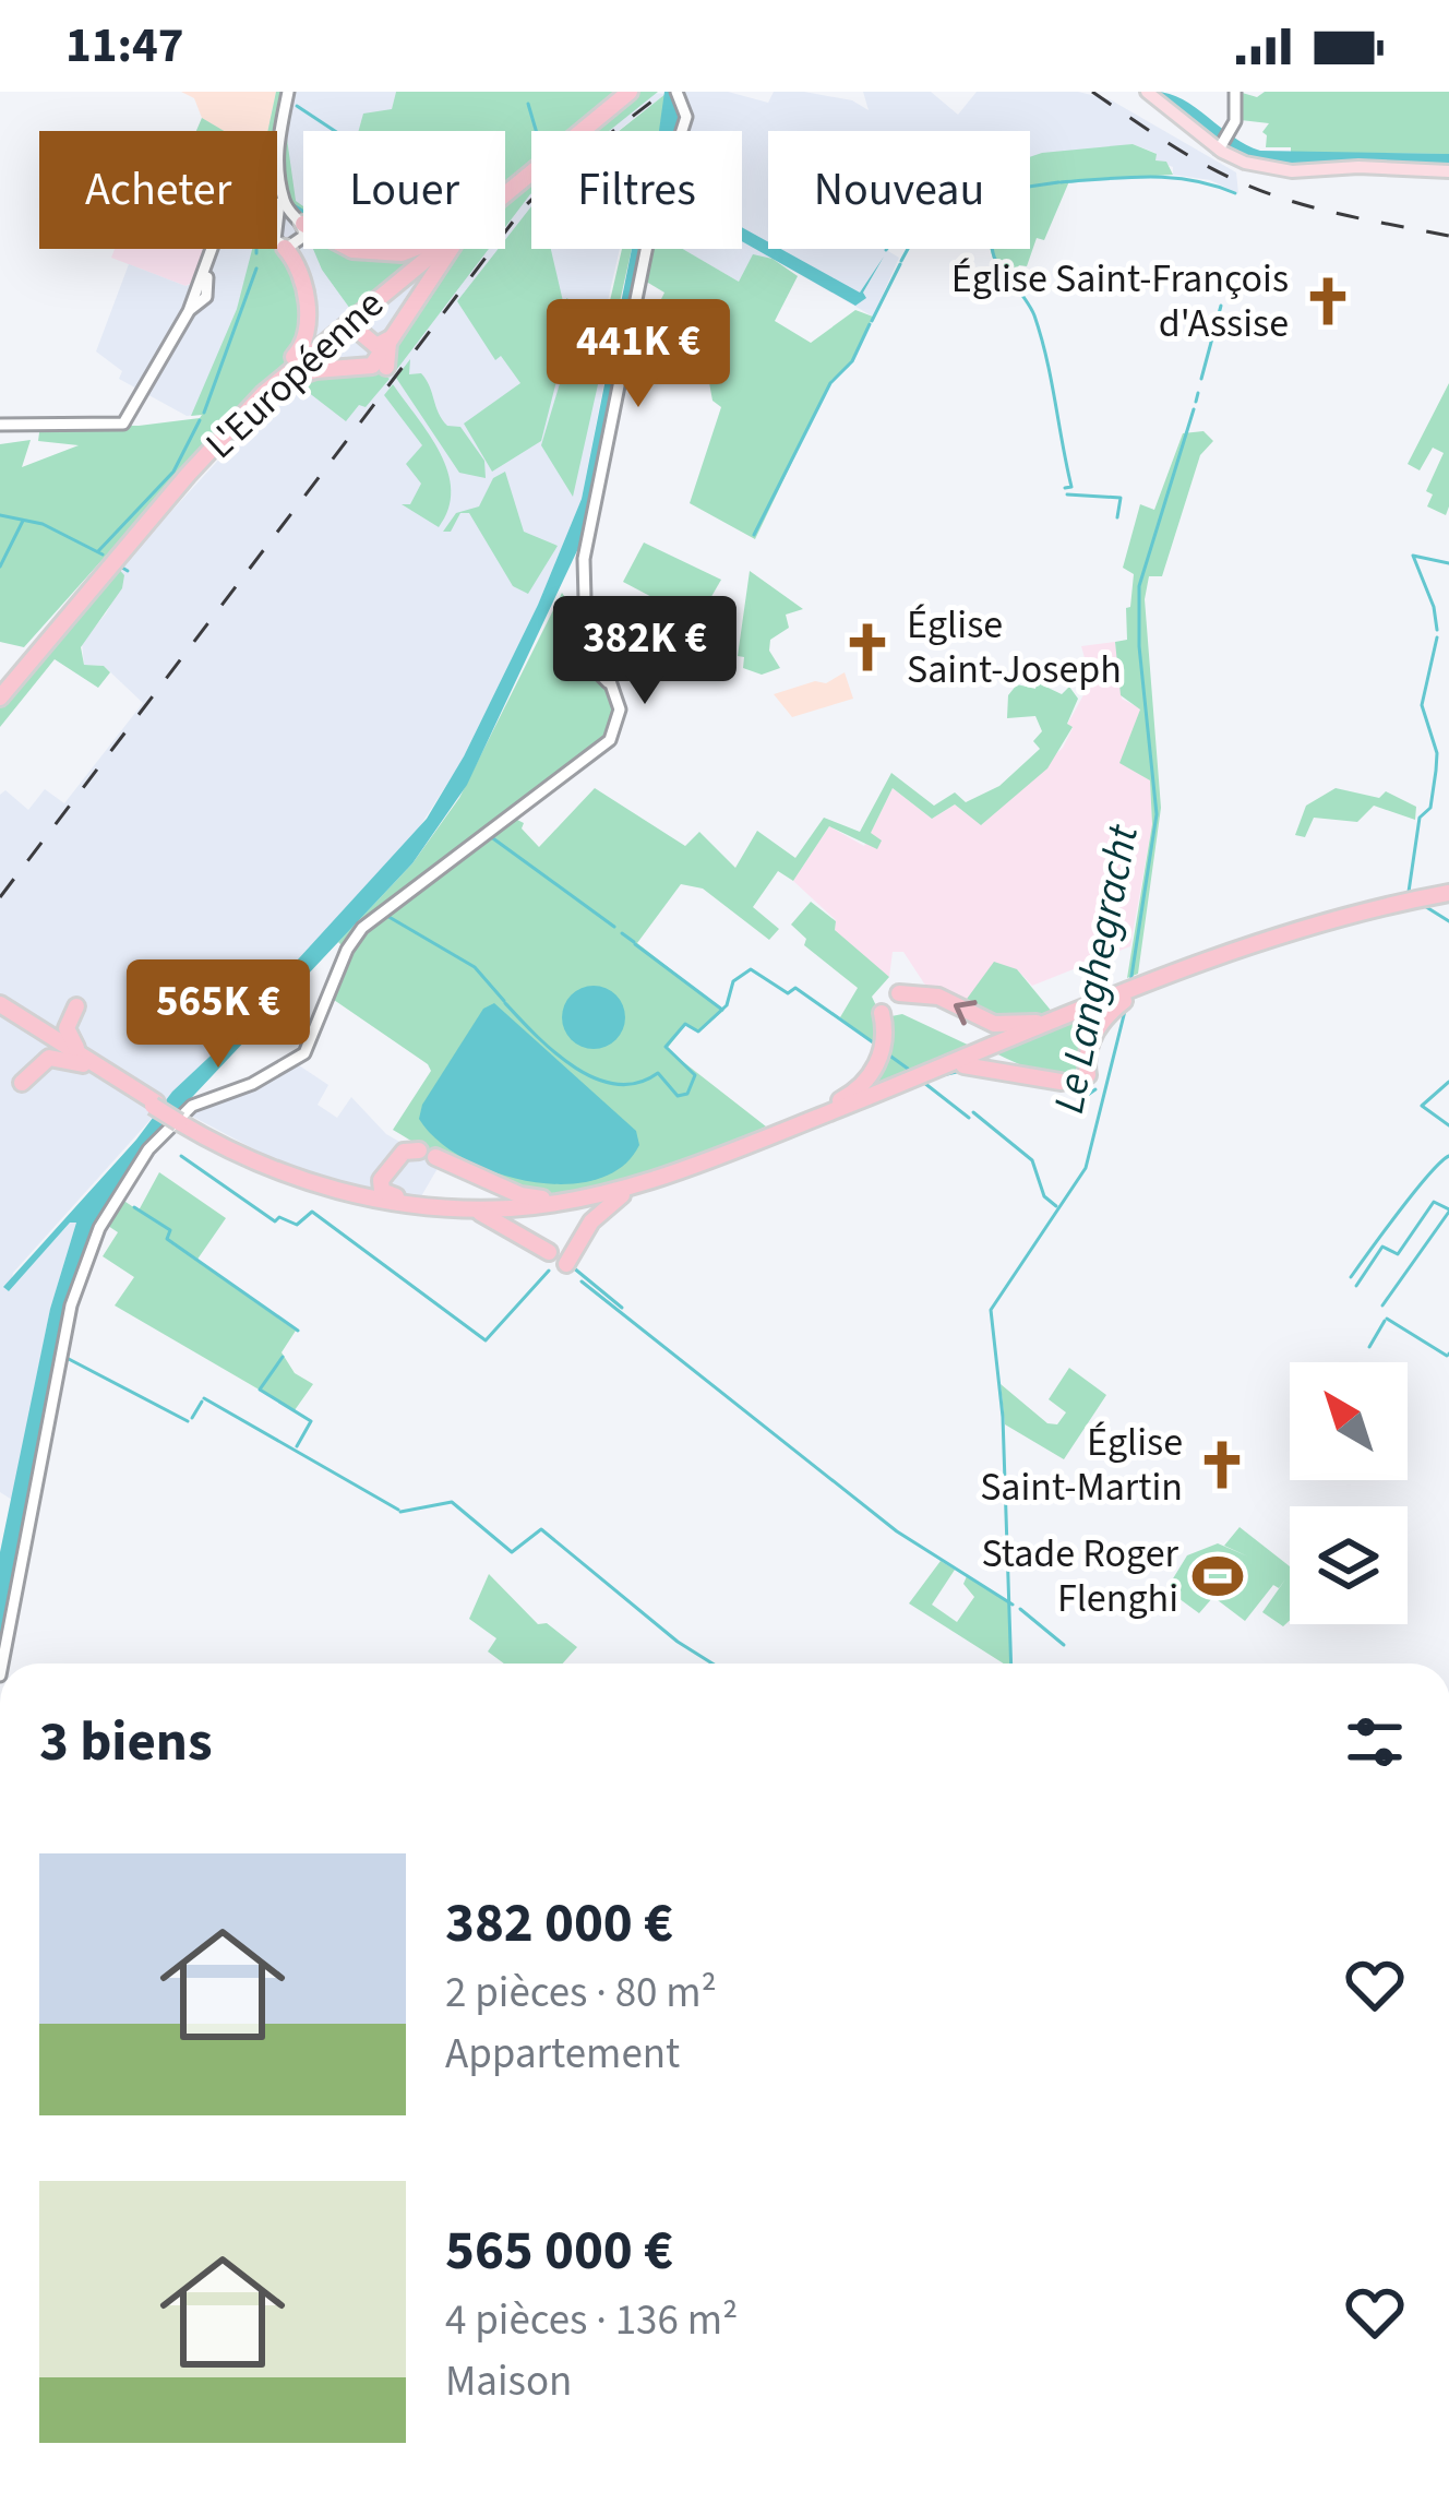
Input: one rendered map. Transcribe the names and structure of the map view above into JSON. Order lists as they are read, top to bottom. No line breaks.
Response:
{"streets":{"highway":["L'Européenne"]},"water":["Le Langhegracht"],"places":{"church":["Église Saint-François d'Assise","Église Saint-Joseph","Église Saint-Martin"],"sports":["Stade Roger Flenghi"]},"north":"top left","page":{"status":"11:47","chip":["Acheter","Louer","Filtres","Nouveau"],"price":["441K €","382K €","565K €"],"heading":"3 biens","list":[{"name":"382 000 €","note":"2 pièces · 80 m² · Appartement"},{"name":"565 000 €","note":"4 pièces · 136 m² · Maison"}]}}
